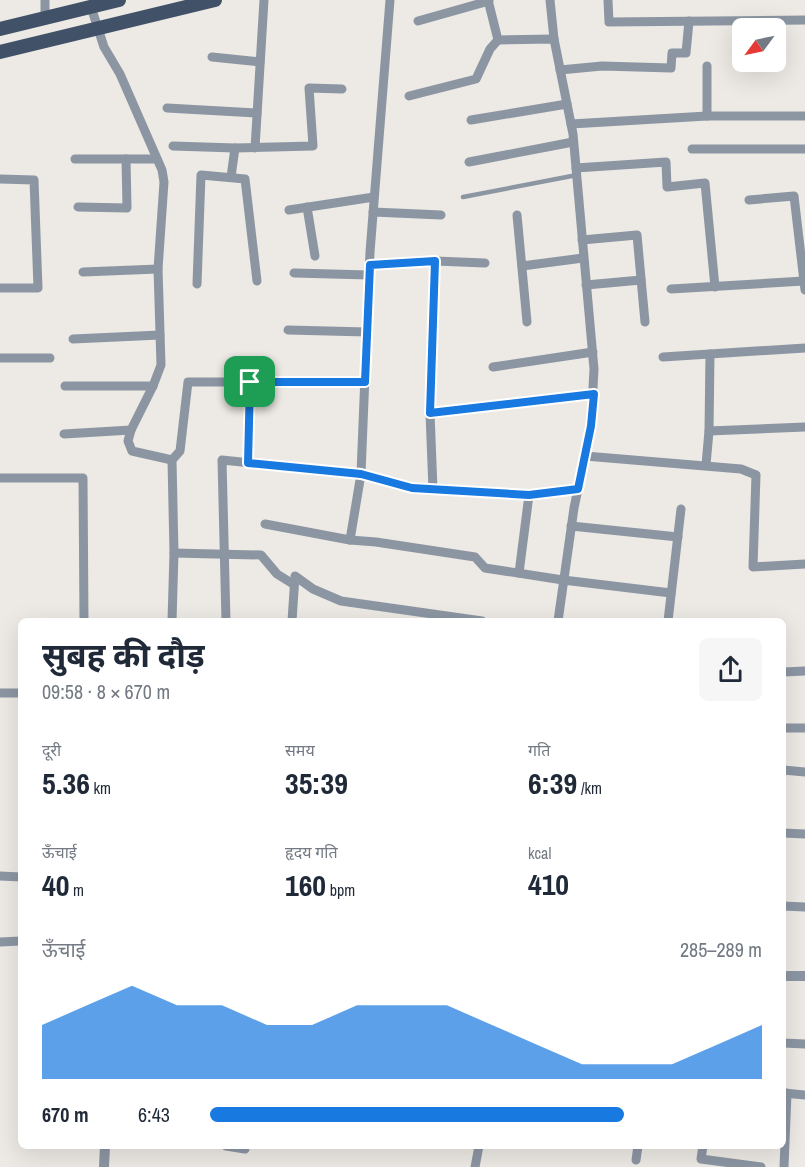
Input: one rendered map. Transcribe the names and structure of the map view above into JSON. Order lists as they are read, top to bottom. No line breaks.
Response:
{"north":"bottom left","page":{"heading":["सुबह की दौड़","09:58 · 8 × 670 m"],"stats":[["दूरी","5.36 km"],["समय","35:39"],["गति","6:39 /km"],["ऊँचाई","40 m"],["हृदय गति","160 bpm"],["kcal","410"]],"chart":["ऊँचाई","285–289 m"],"list":[{"name":"670 m","note":"6:43"}]}}
